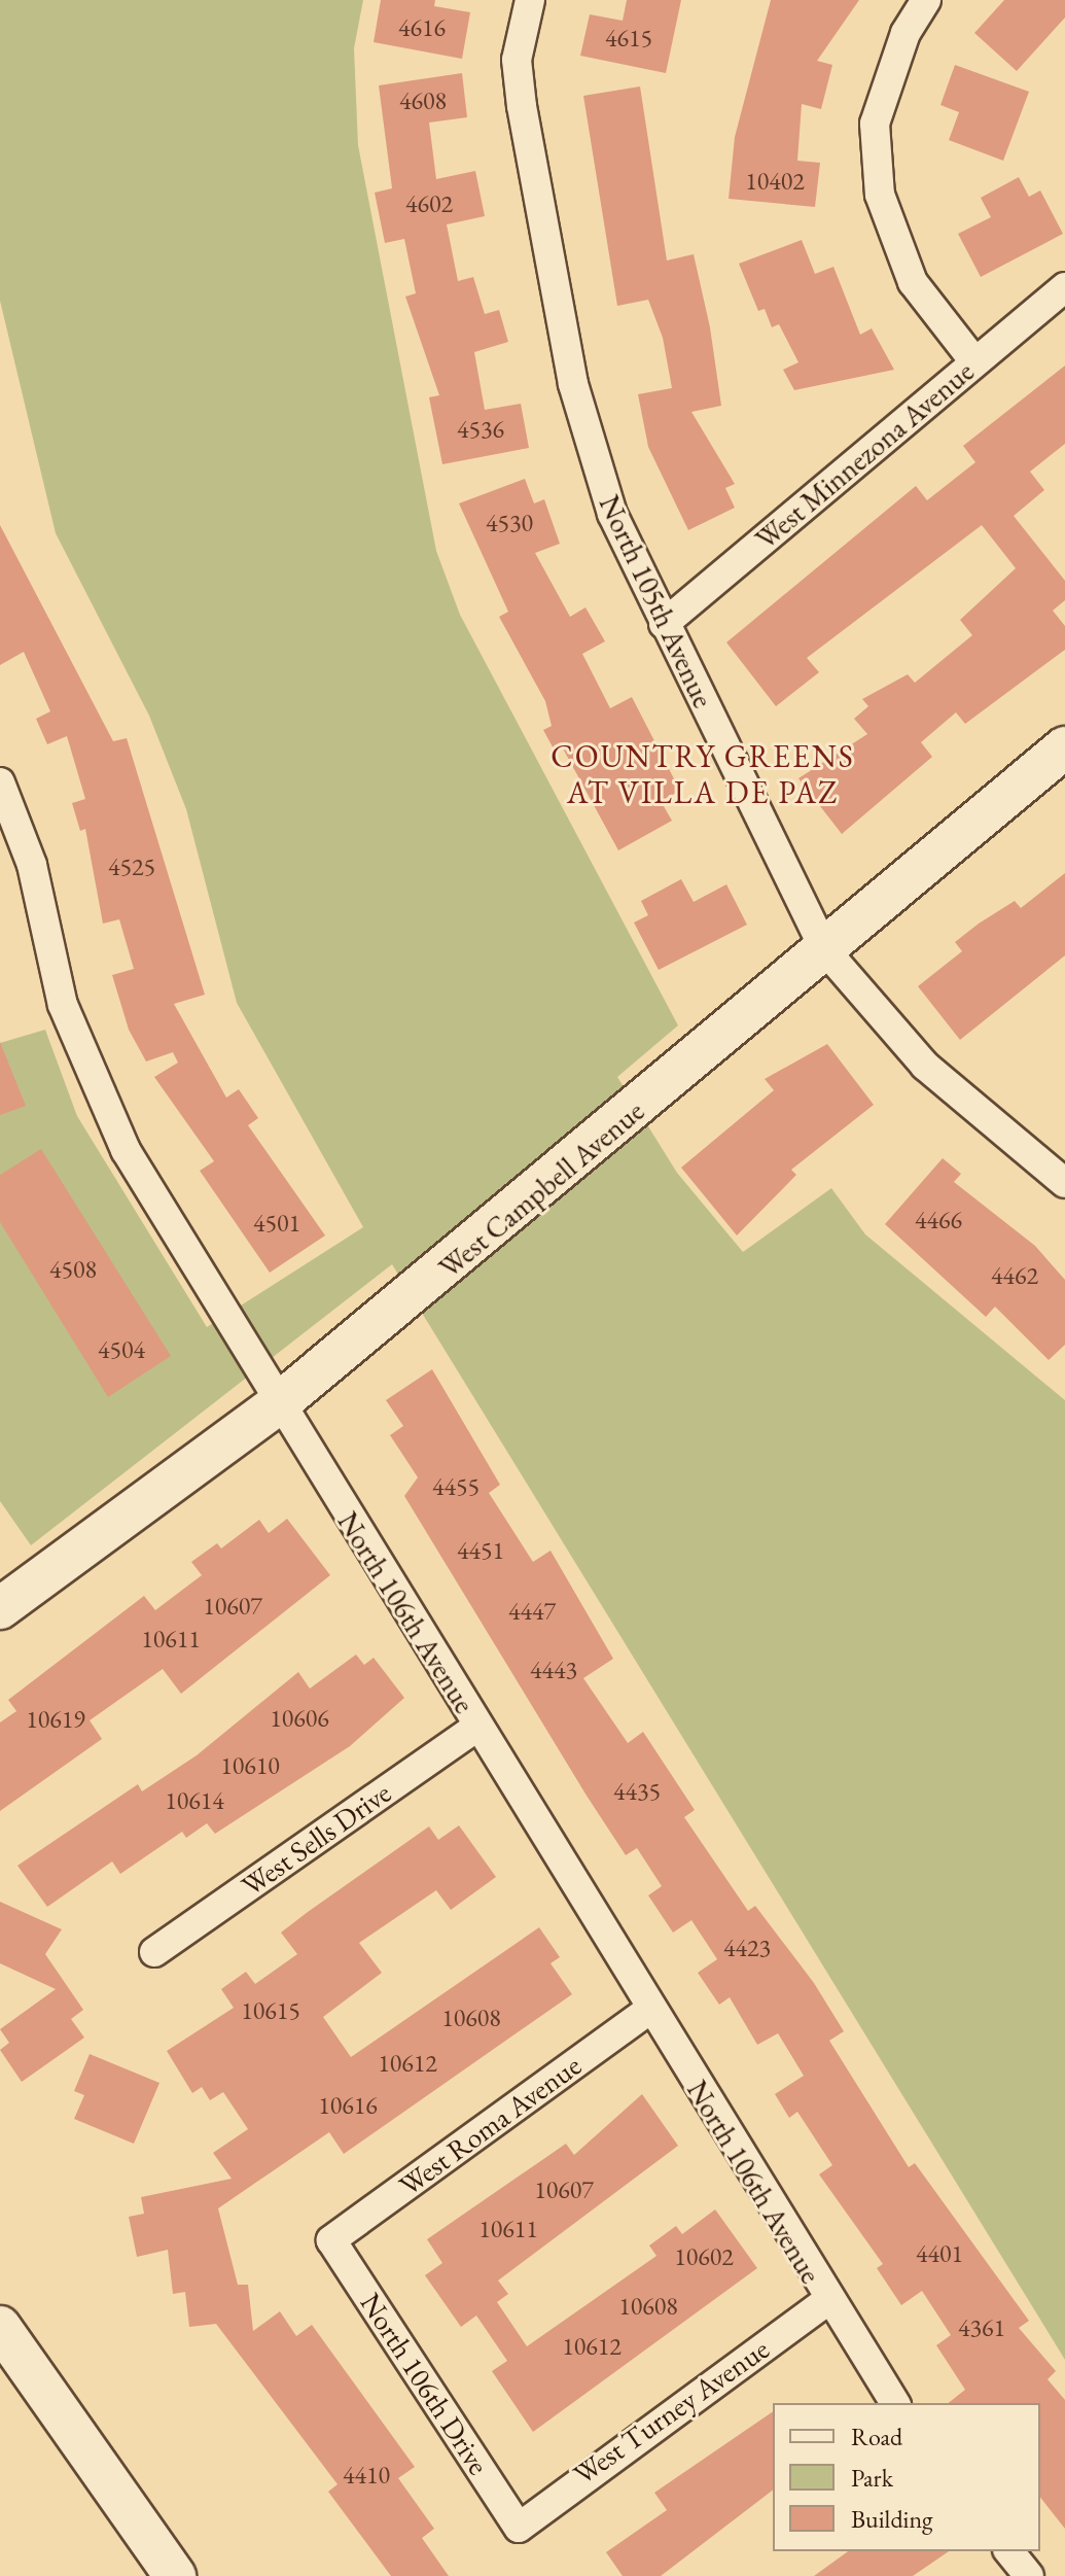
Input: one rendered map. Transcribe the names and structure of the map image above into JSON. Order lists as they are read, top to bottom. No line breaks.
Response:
{"streets":{"street":["West Minnezona Avenue","North 105th Avenue","West Campbell Avenue","North 106th Avenue","West Sells Drive","West Roma Avenue","North 106th Drive","West Turney Avenue"]},"crossings":[["West Minnezona Avenue","North 105th Avenue"],["North 105th Avenue","West Campbell Avenue"],["West Campbell Avenue","North 106th Avenue"],["North 106th Avenue","West Sells Drive"],["North 106th Avenue","West Roma Avenue"],["North 106th Avenue","West Turney Avenue"],["West Roma Avenue","North 106th Drive"],["North 106th Drive","West Turney Avenue"]],"districts":["COUNTRY GREENS AT VILLA DE PAZ"],"house_numbers":["4616","4615","4608","10402","4602","4536","4530","4525","4466","4501","4508","4462","4504","4455","4451","10607","4447","10611","4443","10606","10619","10610","4435","10614","4423","10615","10608","10612","10616","10607","10611","4401","10602","10608","4361","10612","4410"],"legend":["Road","Park","Building"]}
